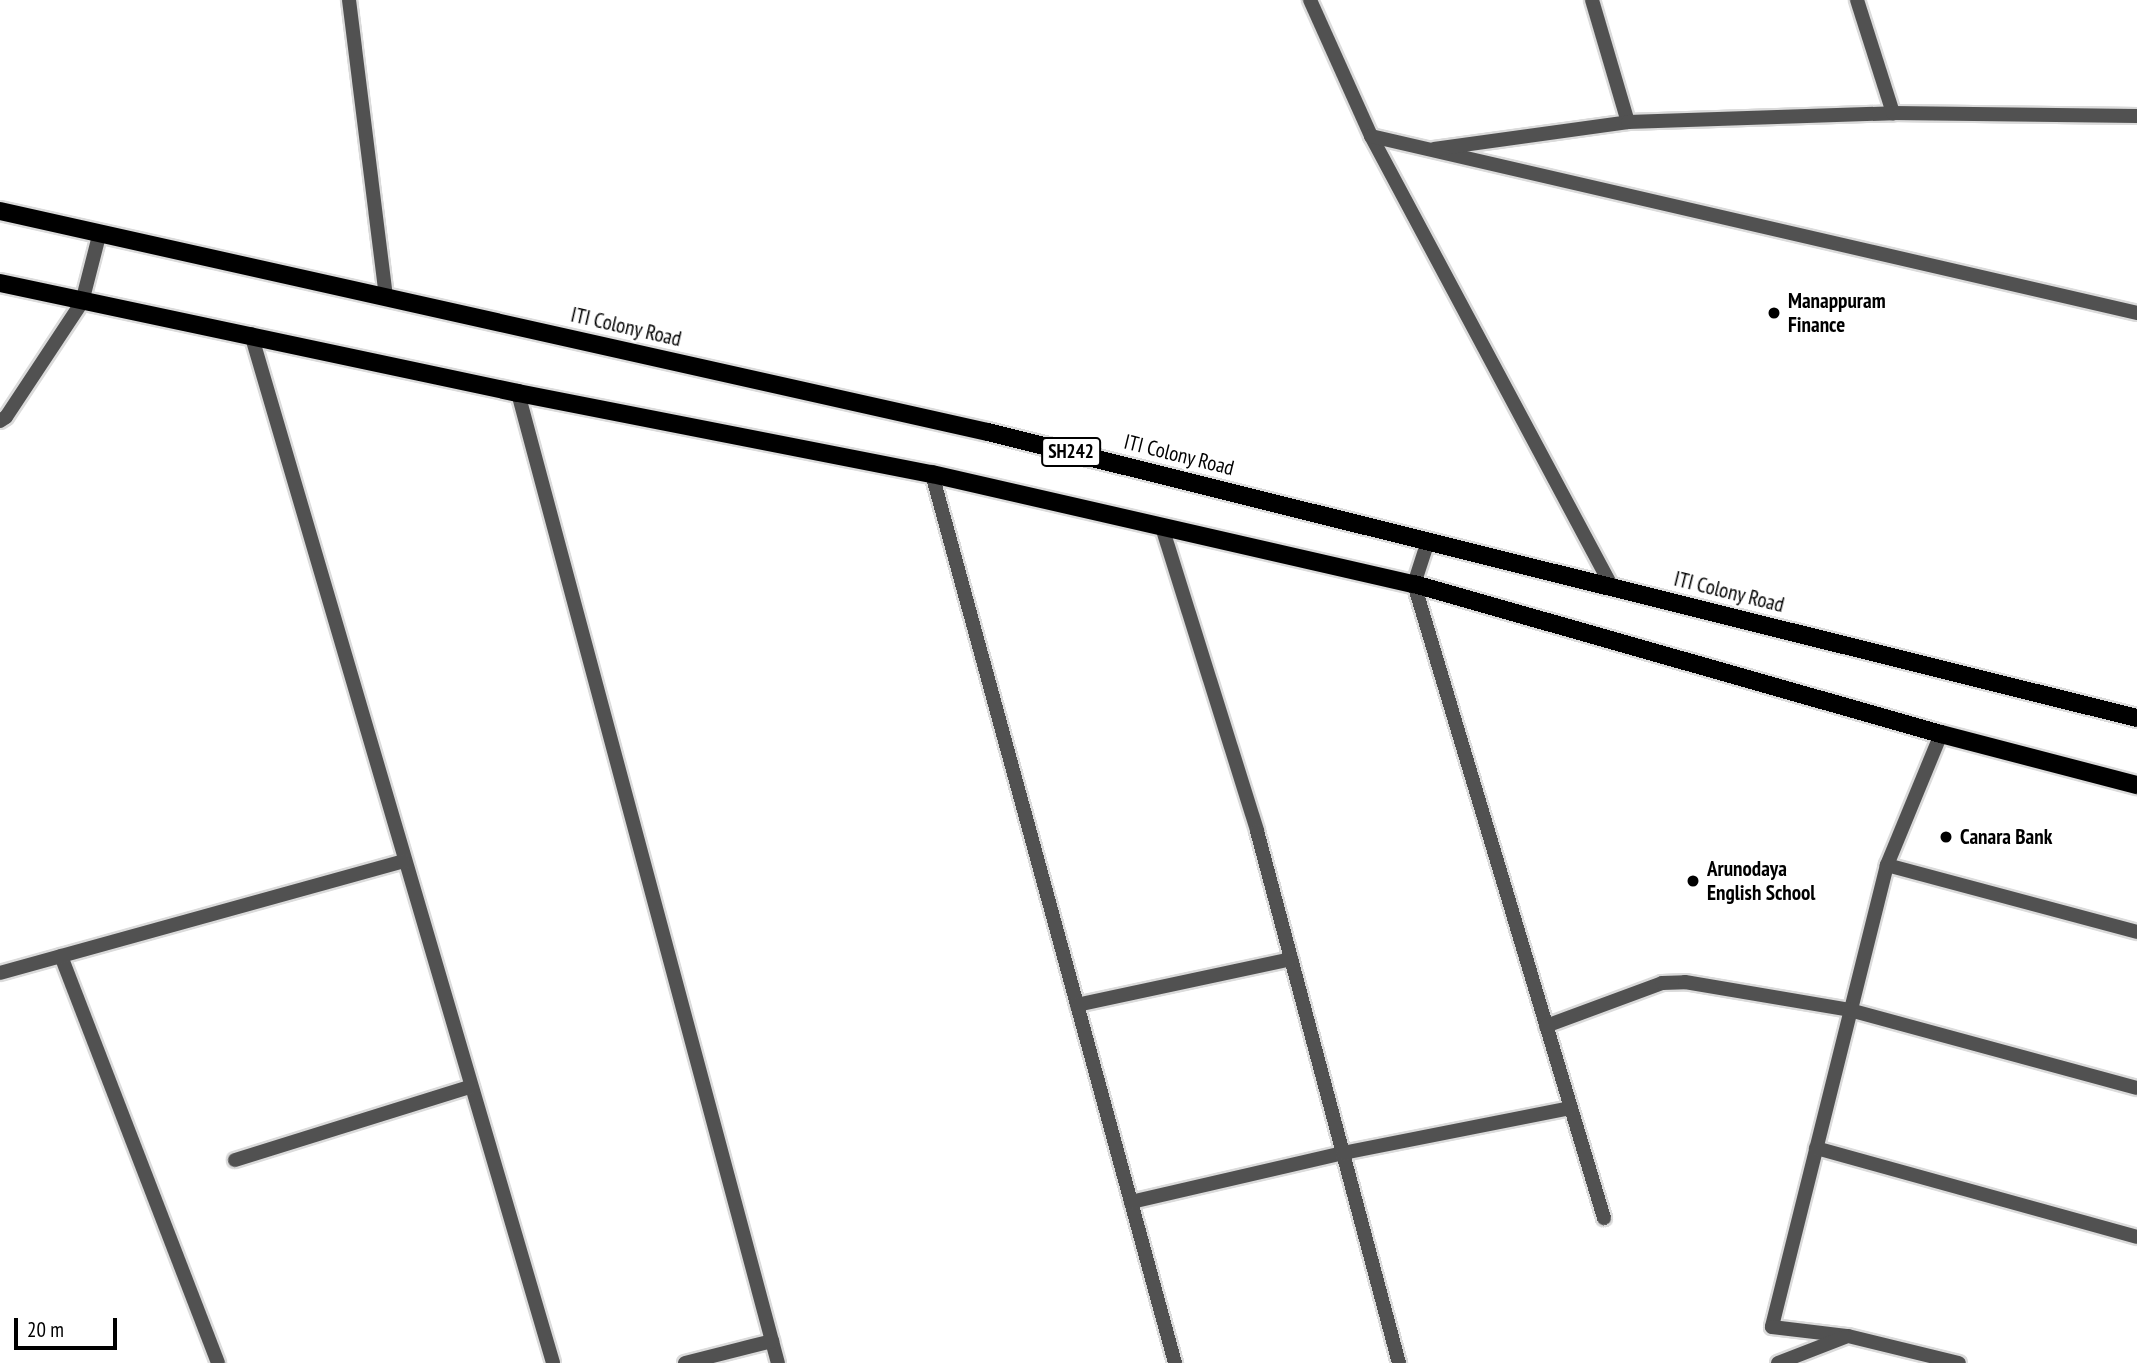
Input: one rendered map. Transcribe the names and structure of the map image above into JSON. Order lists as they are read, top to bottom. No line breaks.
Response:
{"streets":{"main road":["ITI Colony Road","SH242"]},"places":["Manappuram Finance","Canara Bank","Arunodaya English School"],"scale_bar":"20 m"}
